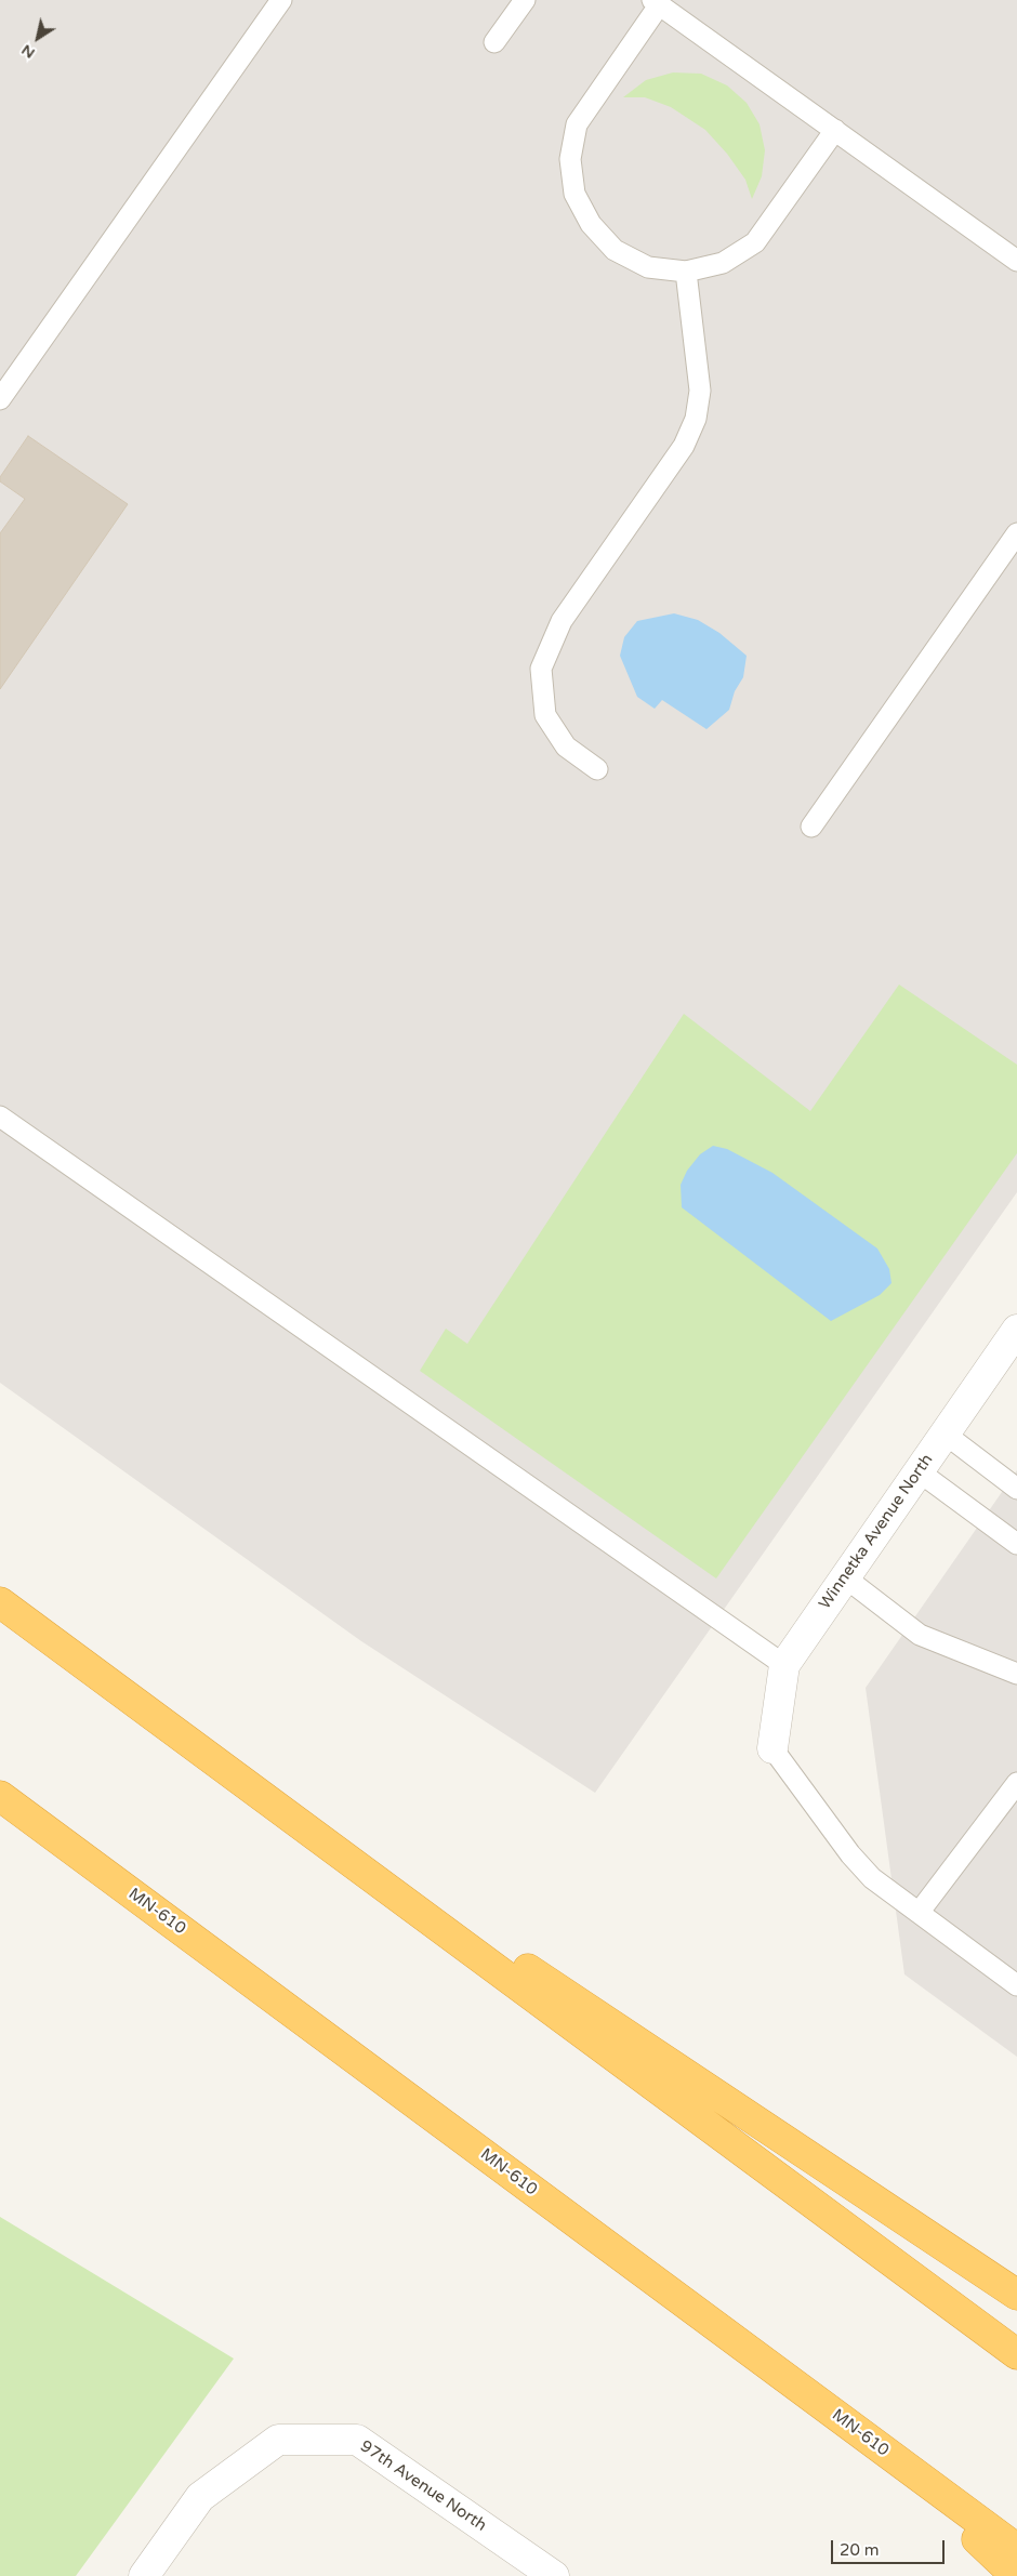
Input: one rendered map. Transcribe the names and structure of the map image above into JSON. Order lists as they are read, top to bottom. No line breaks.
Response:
{"streets":{"highway":["MN-610"],"street":["Winnetka Avenue North","97th Avenue North"]},"scale_bar":"20 m","north":"bottom left"}
